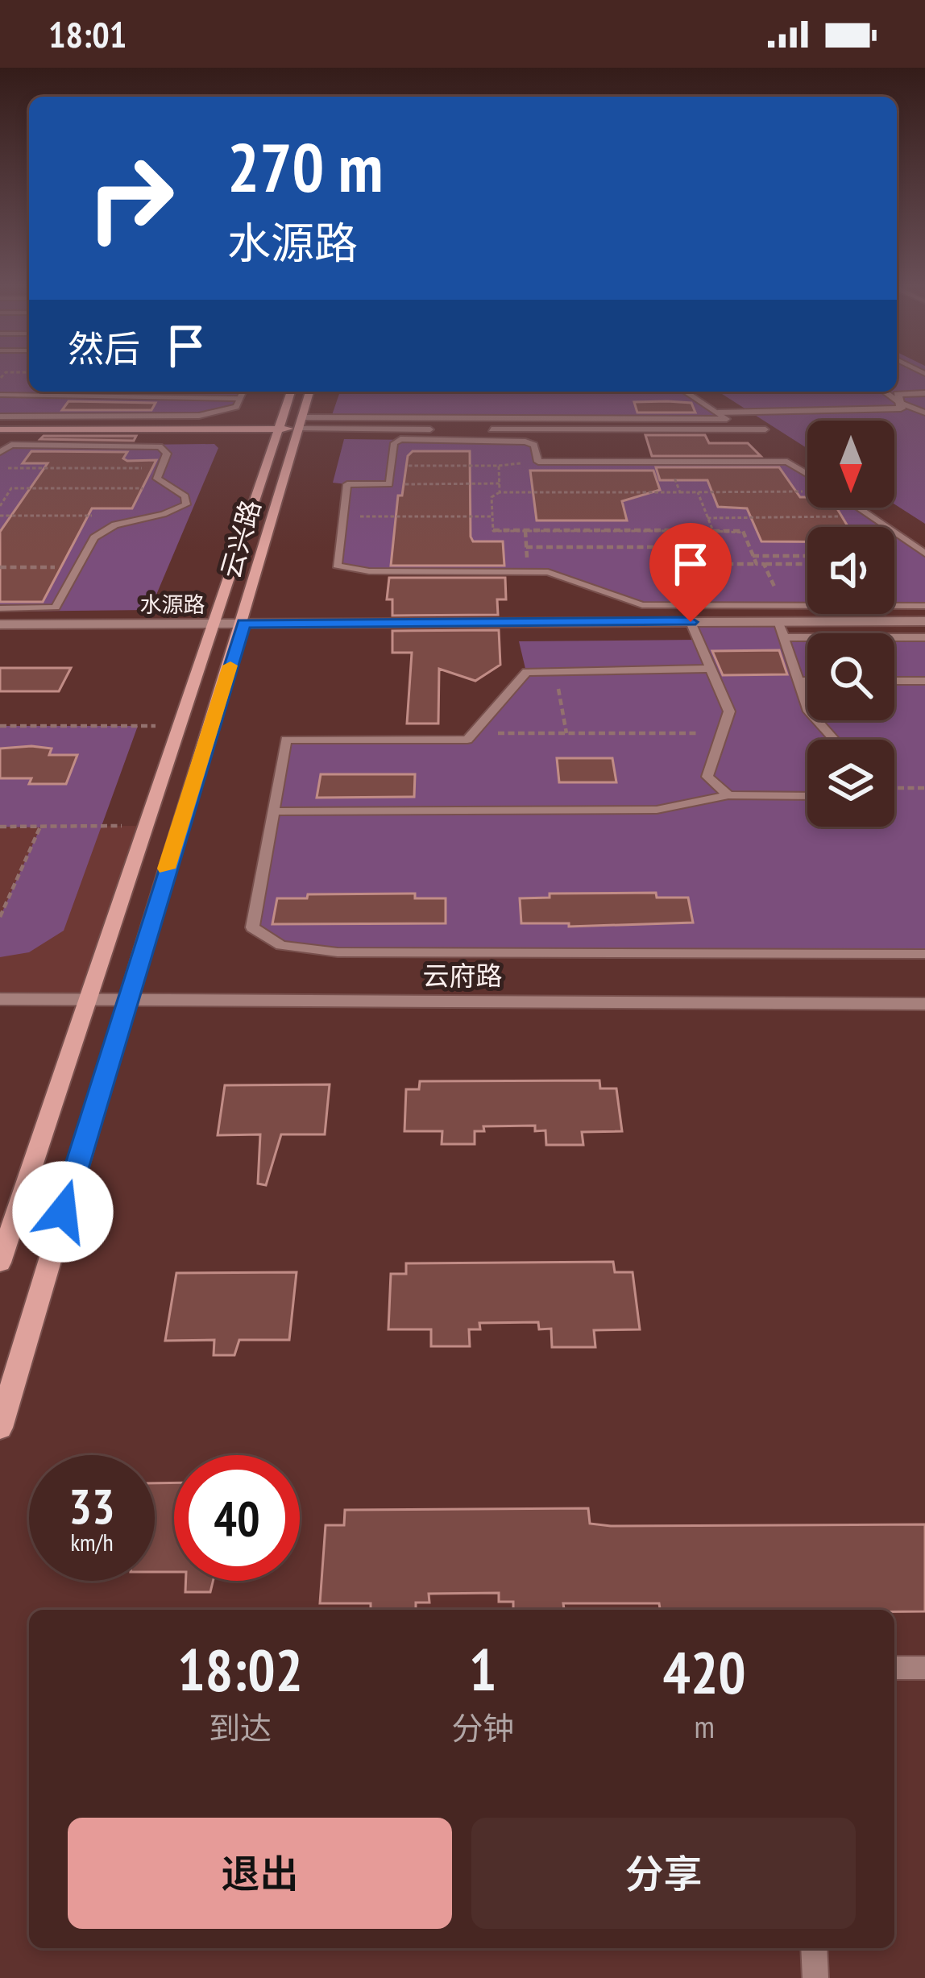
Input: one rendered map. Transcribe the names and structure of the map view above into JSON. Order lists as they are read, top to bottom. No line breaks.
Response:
{"streets":{"street":["云兴路","水源路","云府路"]},"crossings":[["云兴路","水源路"],["云兴路","云府路"]],"north":"bottom","page":{"status":"18:01","turn":["270 m","水源路"],"then":"然后","speed":"33 km/h","limit":"40","eta":["18:02","到达","1","分钟","420","m"],"buttons":["退出","分享"]}}
